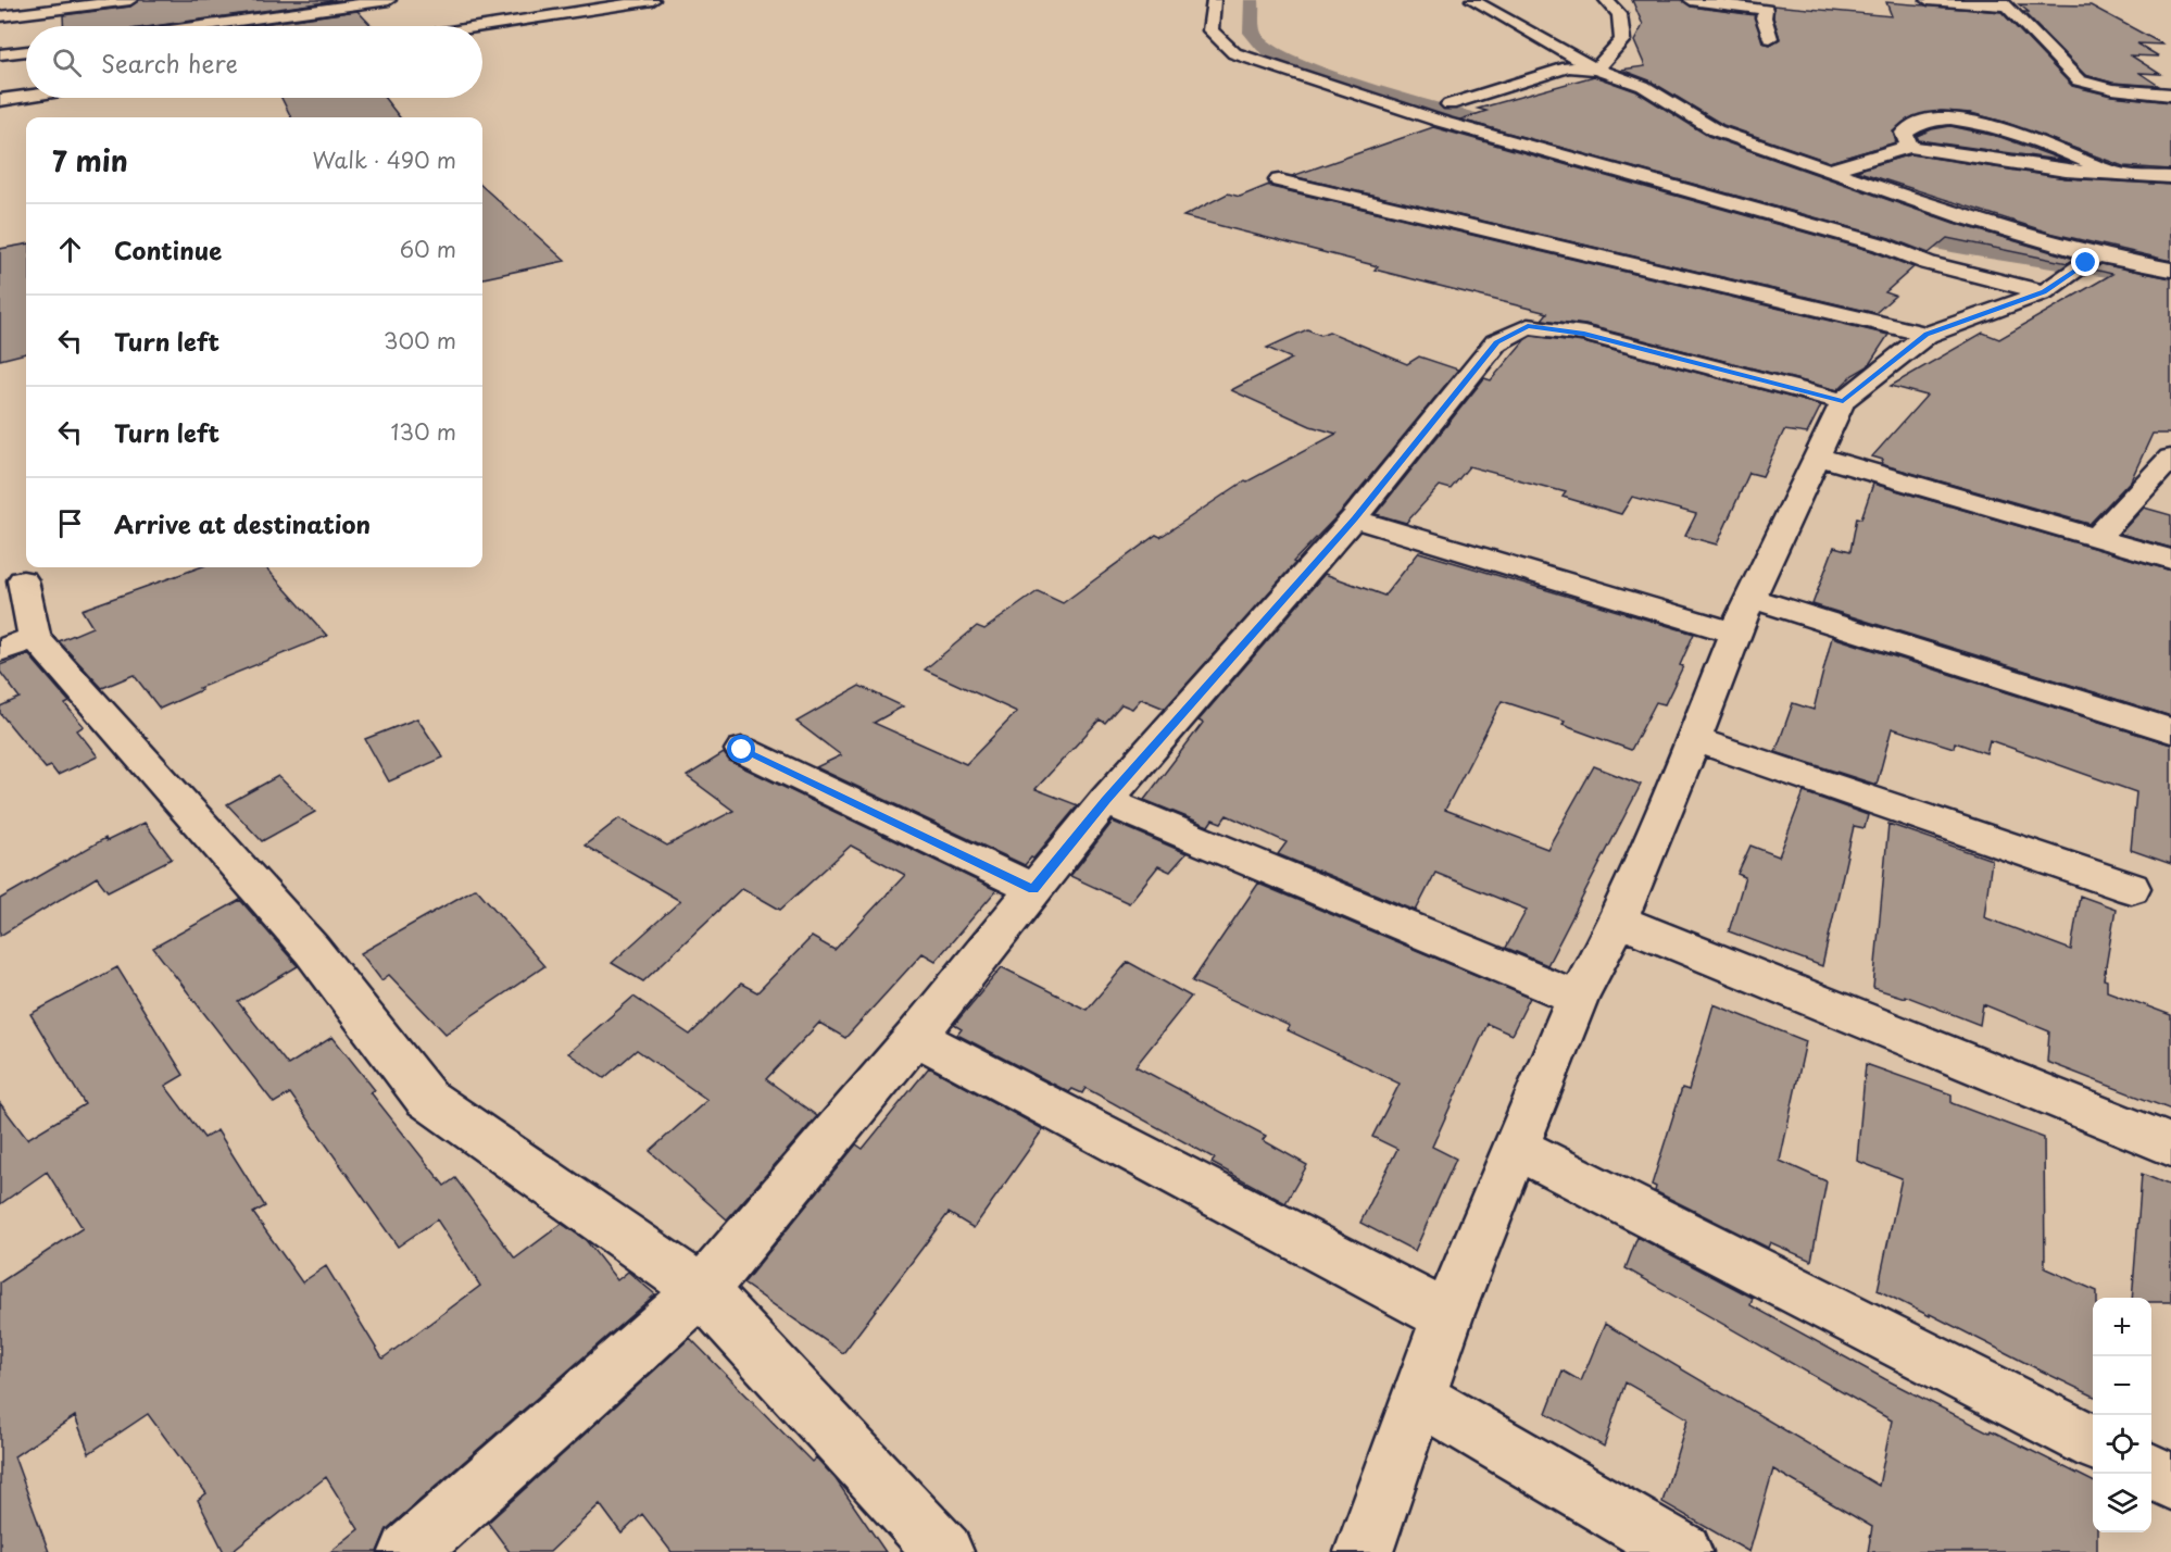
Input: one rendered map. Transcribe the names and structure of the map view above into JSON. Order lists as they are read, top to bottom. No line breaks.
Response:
{"page":{"search":"Search here","heading":["7 min","Walk · 490 m"],"list":[["Continue","60 m"],["Turn left","300 m"],["Turn left","130 m"],"Arrive at destination"],"map_buttons":["+","−"]}}
